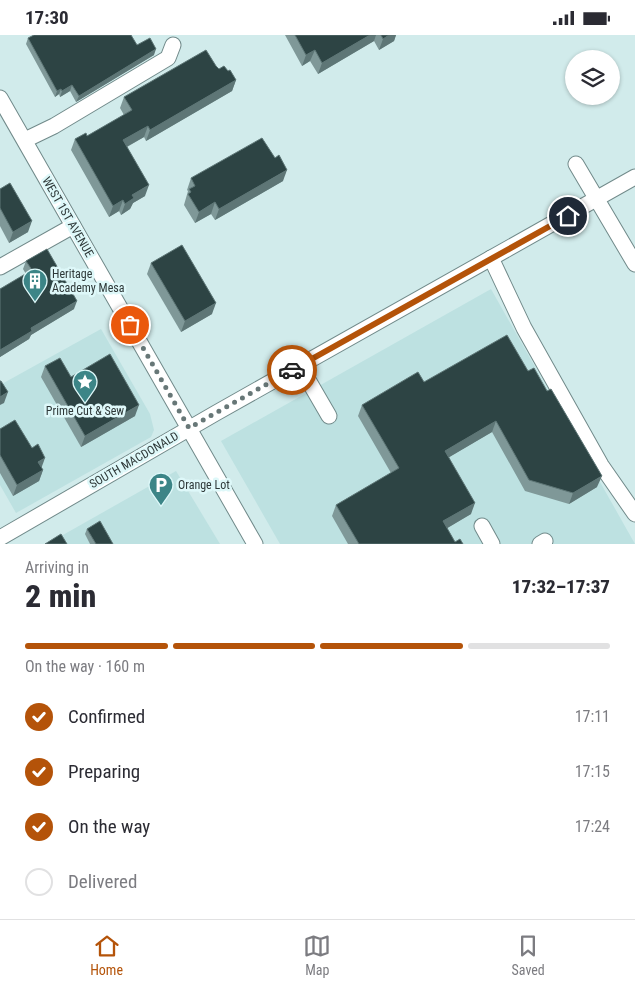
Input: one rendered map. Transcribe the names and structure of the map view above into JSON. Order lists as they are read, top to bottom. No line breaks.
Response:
{"streets":{"street":["WEST 1ST AVENUE","SOUTH MACDONALD"]},"crossings":[["WEST 1ST AVENUE","SOUTH MACDONALD"]],"places":{"building":["Heritage Academy Mesa"],"place":["Prime Cut & Sew"],"parking":["Orange Lot"]},"page":{"status":"17:30","heading":["2 min","Arriving in","17:32–17:37"],"bar":"On the way · 160 m","list":[["Confirmed","17:11"],["Preparing","17:15"],["On the way","17:24"],"Delivered"],"tabs":["Home","Map","Saved"]}}
